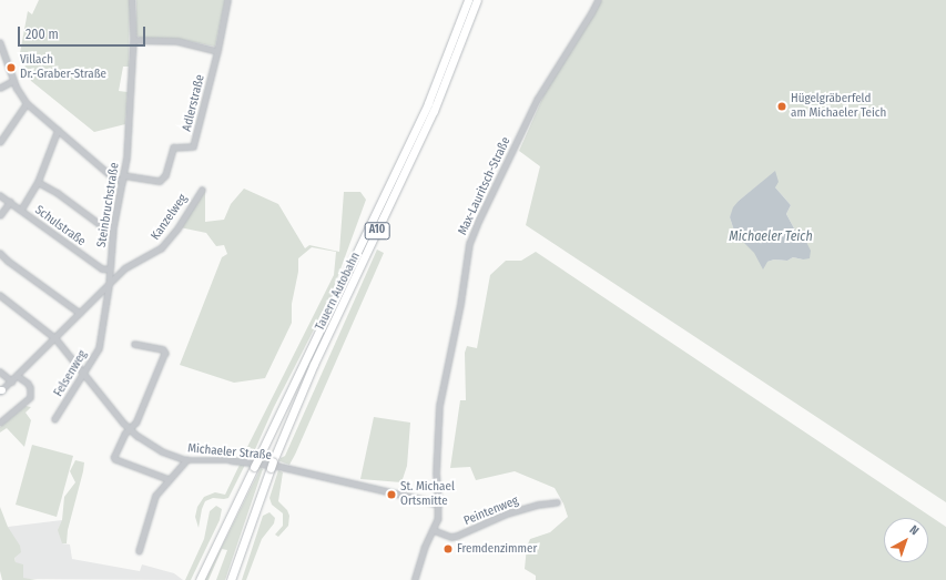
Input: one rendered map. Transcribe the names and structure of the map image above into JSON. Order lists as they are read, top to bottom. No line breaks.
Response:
{"streets":{"highway":["A10","Tauern Autobahn"],"street":["Adlerstraße","Max-Lauritsch-Straße","Steinbruchstraße","Kanzelweg","Schulstraße","Felsenweg","Michaeler Straße","Peintenweg"]},"crossings":[["Adlerstraße","Steinbruchstraße"],["Max-Lauritsch-Straße","Michaeler Straße"],["Steinbruchstraße","Kanzelweg"],["Steinbruchstraße","Schulstraße"],["Steinbruchstraße","Felsenweg"],["Kanzelweg","Felsenweg"],["Felsenweg","Michaeler Straße"]],"water":["Michaeler Teich"],"places":["Villach Dr.-Graber-Straße","Hügelgräberfeld am Michaeler Teich","St. Michael Ortsmitte","Fremdenzimmer"],"scale_bar":"200 m","north":"top right"}
